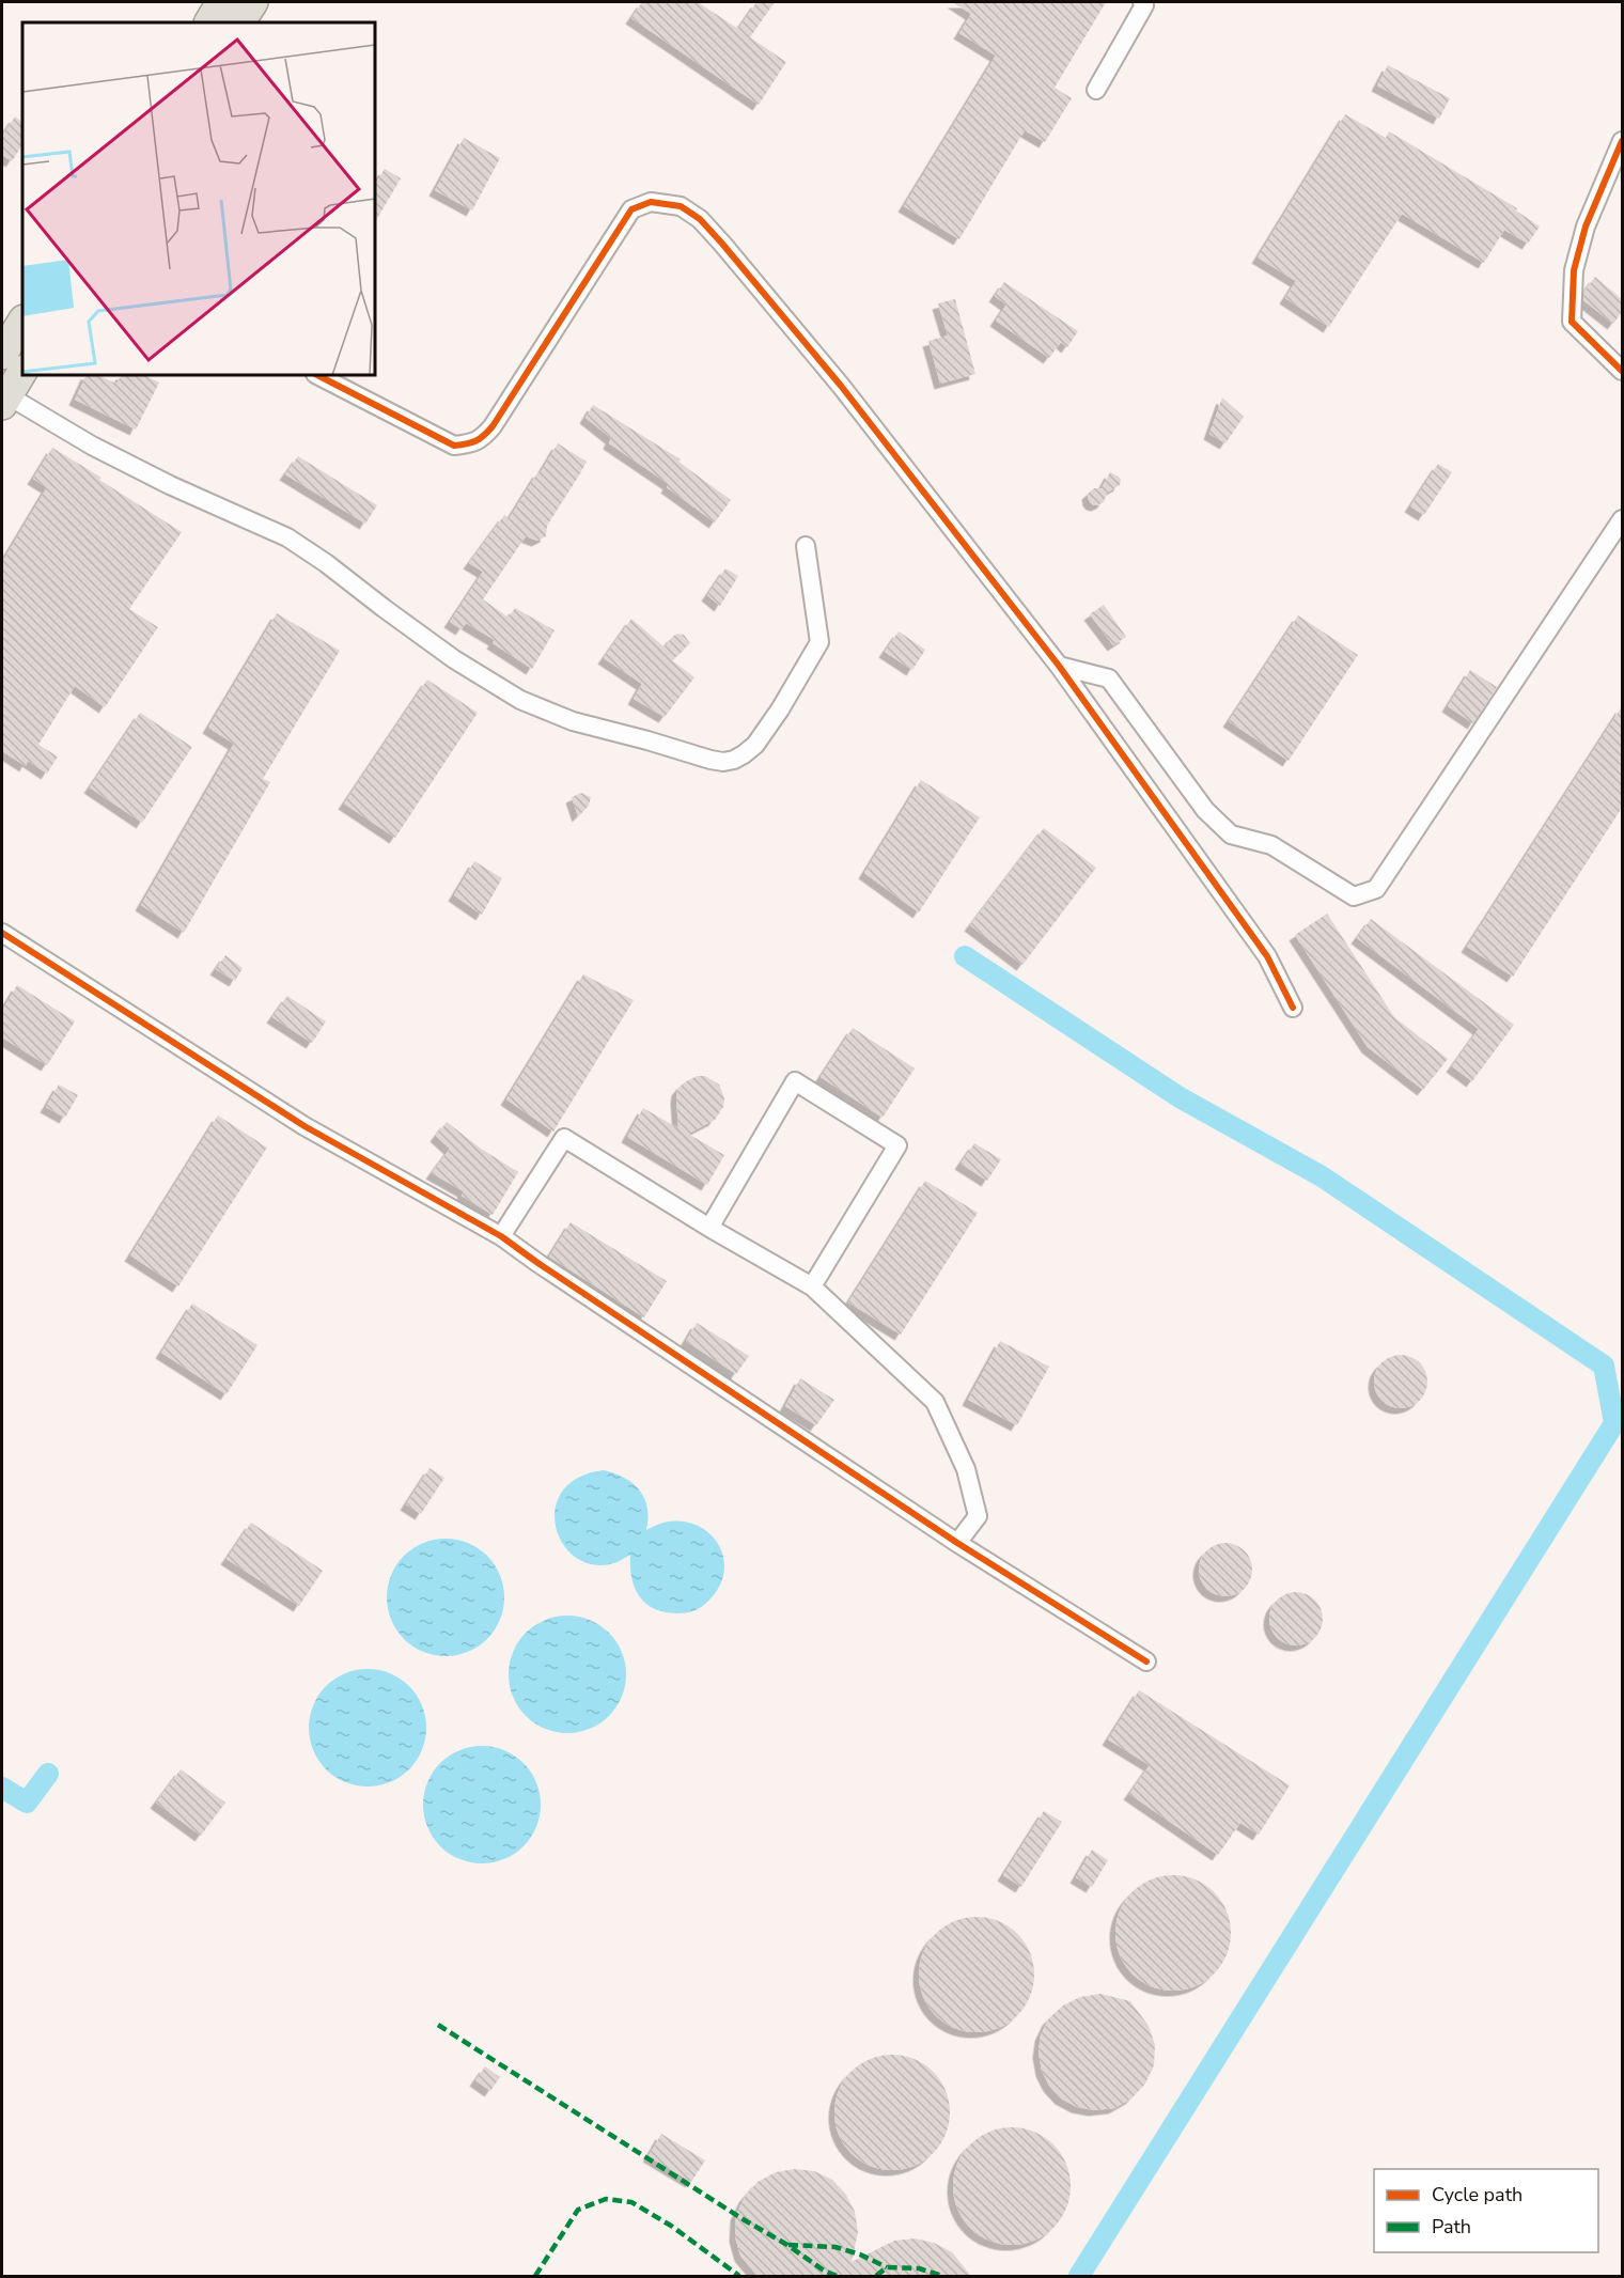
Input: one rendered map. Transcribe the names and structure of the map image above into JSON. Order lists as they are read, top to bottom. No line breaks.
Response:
{"legend":["Cycle path","Path"]}
